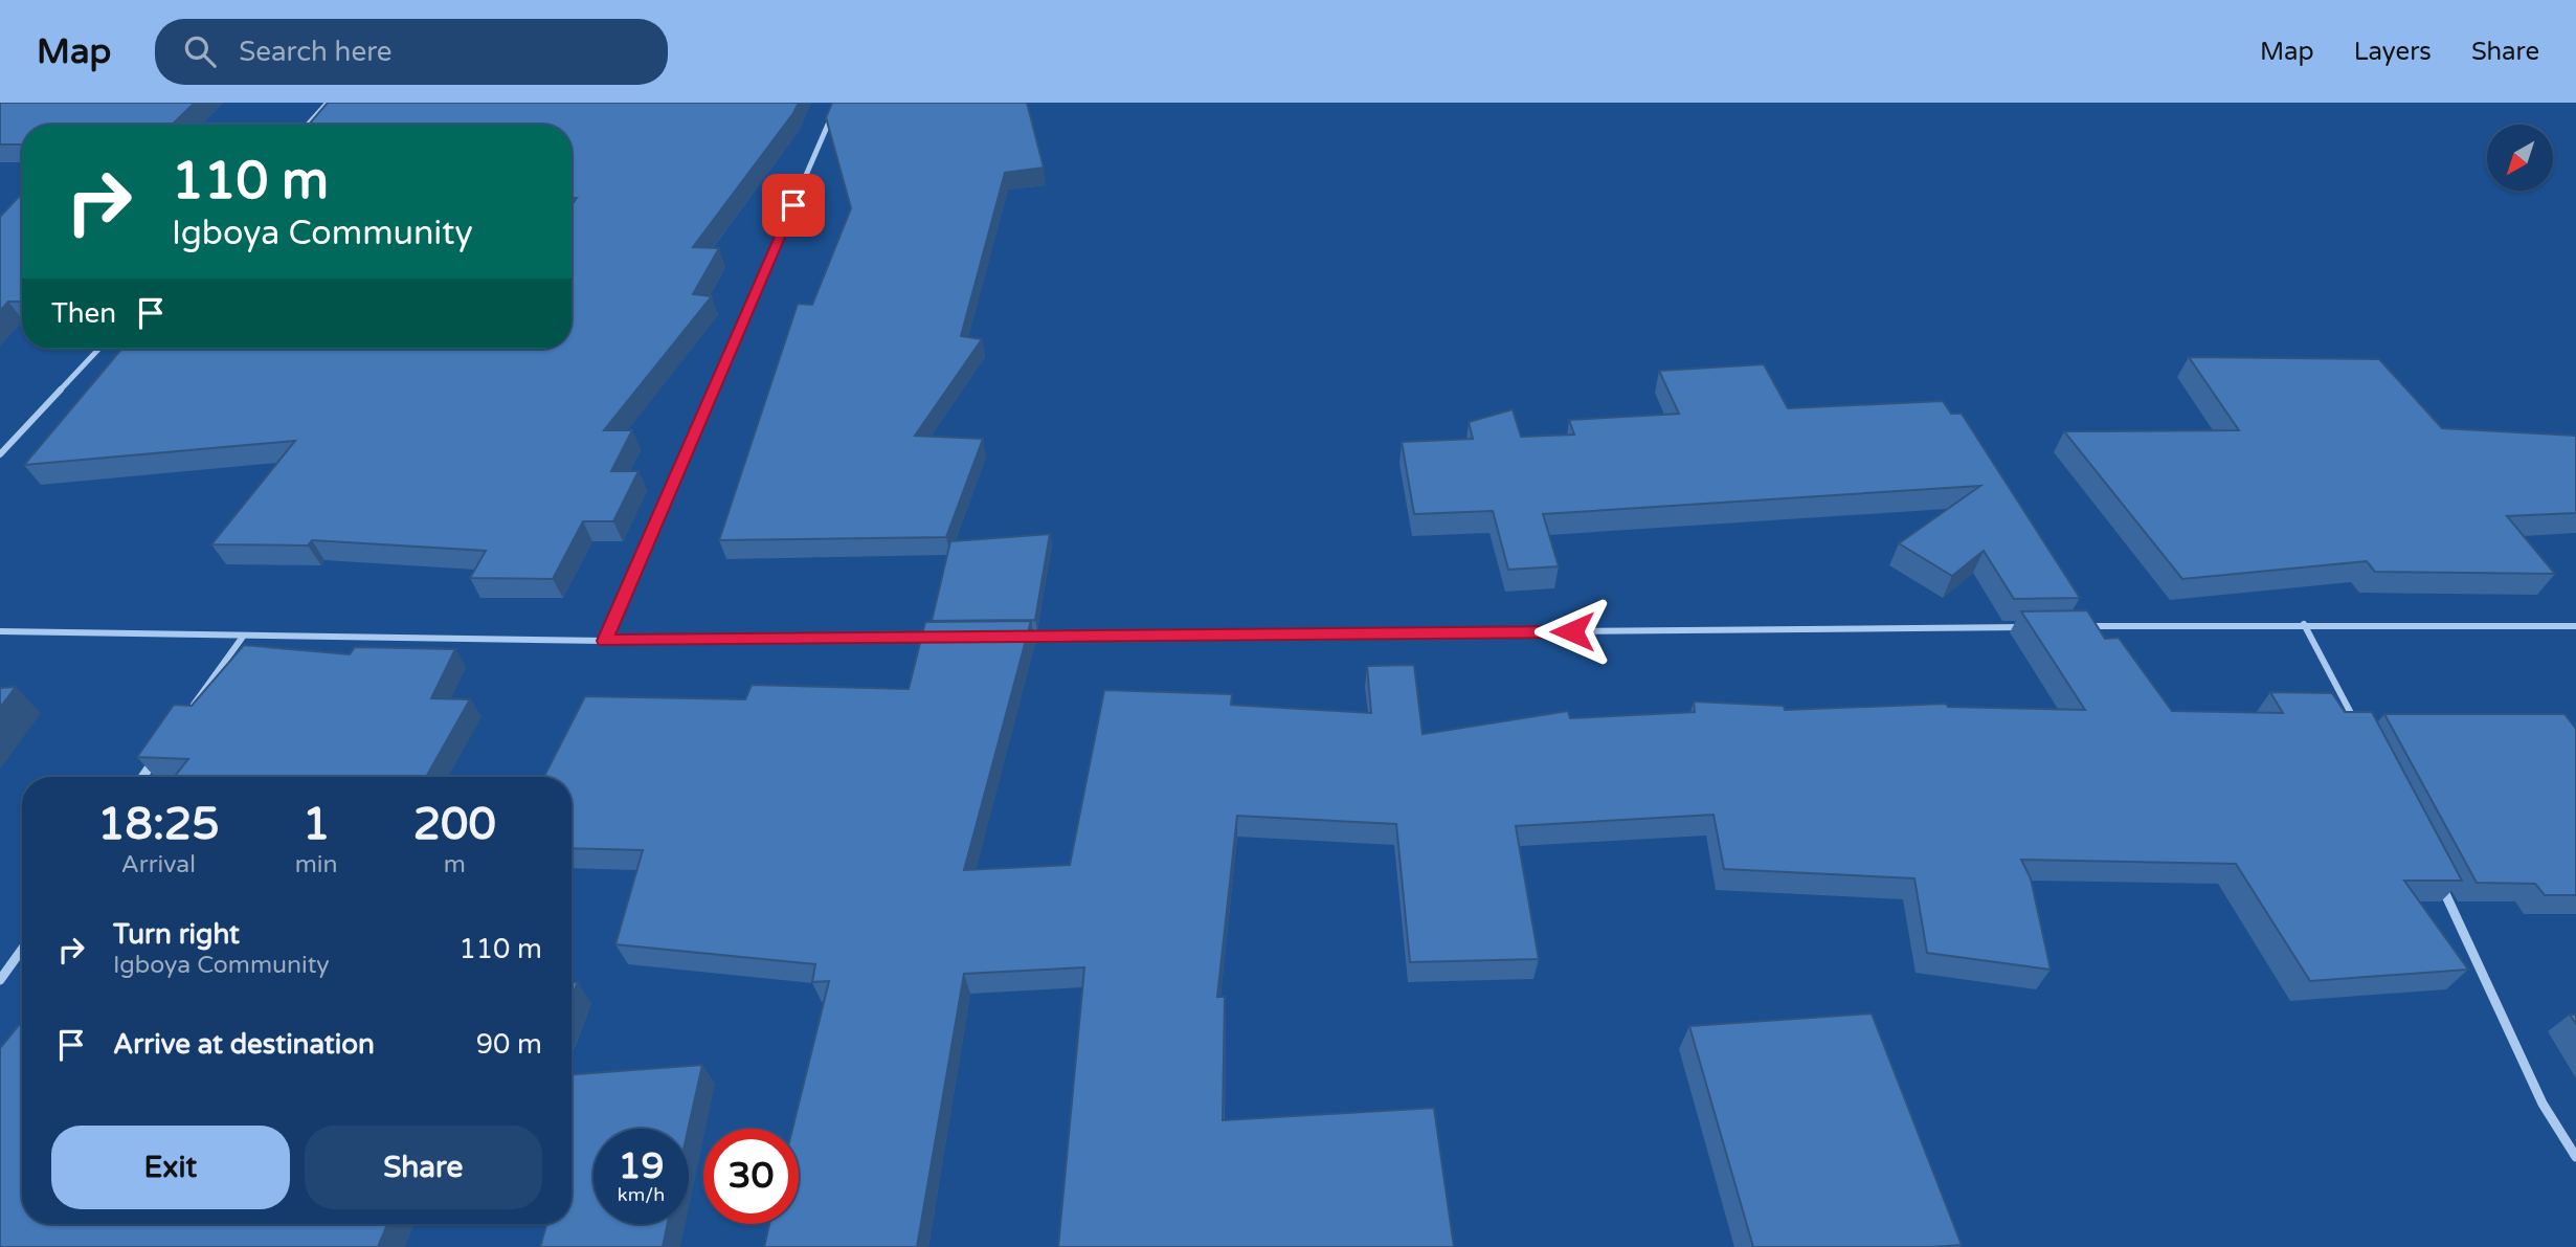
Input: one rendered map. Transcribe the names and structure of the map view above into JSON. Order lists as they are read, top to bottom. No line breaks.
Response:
{"north":"bottom left","page":{"header":"Map","search":"Search here","nav":["Map","Layers","Share"],"turn":["110 m","Igboya Community"],"then":"Then","eta":["18:25","Arrival","1","min","200","m"],"list":[{"name":"Turn right","note":"Igboya Community","value":"110 m"},{"name":"Arrive at destination","value":"90 m"}],"buttons":["Exit","Share"],"speed":"19 km/h","limit":"30"}}
